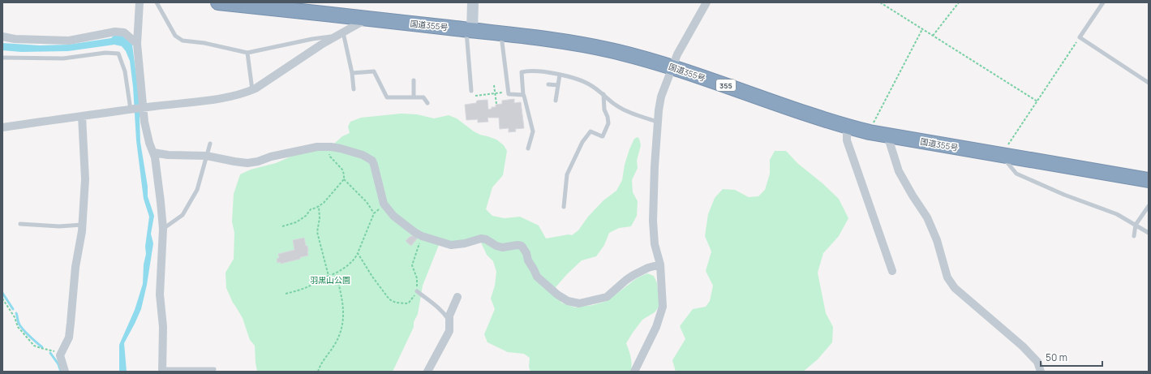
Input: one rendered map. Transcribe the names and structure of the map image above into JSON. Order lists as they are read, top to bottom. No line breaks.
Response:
{"streets":{"highway":["国道355号","355"]},"parks":["羽黒山公園"],"scale_bar":"50 m"}
